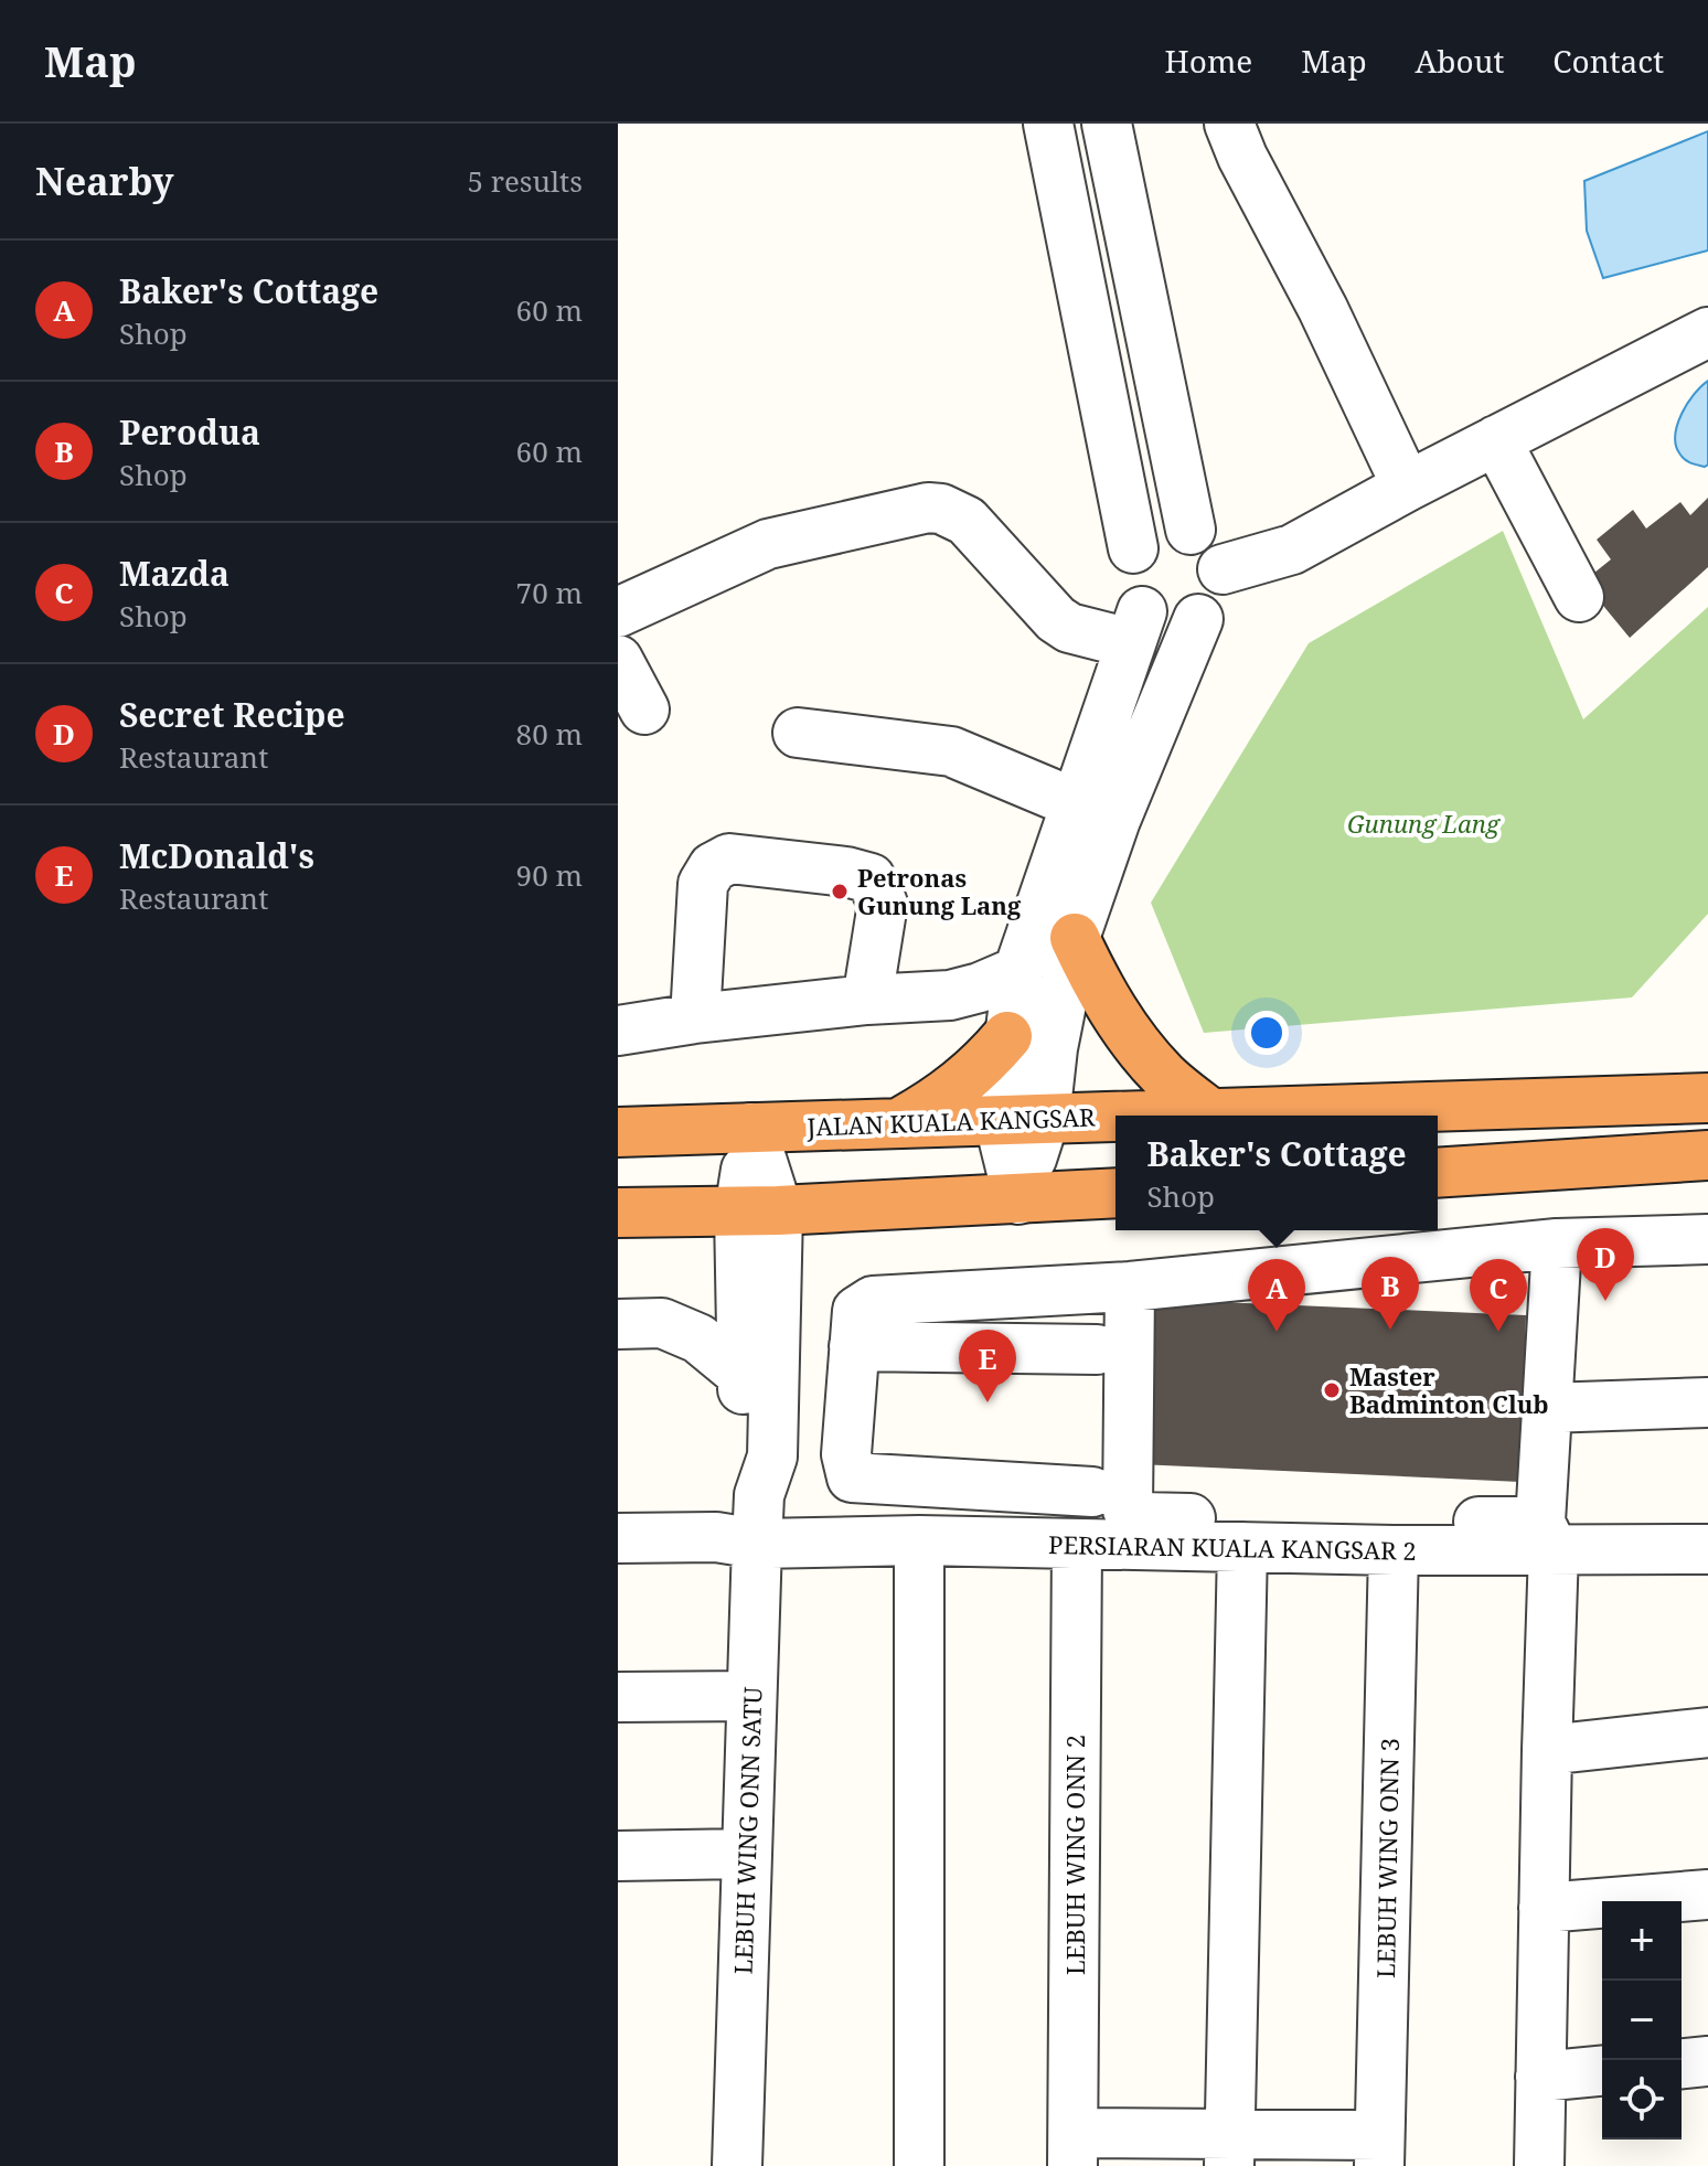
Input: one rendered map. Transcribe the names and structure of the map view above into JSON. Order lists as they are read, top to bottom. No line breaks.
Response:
{"streets":{"highway":["JALAN KUALA KANGSAR"],"street":["PERSIARAN KUALA KANGSAR 2","LEBUH WING ONN SATU","LEBUH WING ONN 2","LEBUH WING ONN 3"]},"crossings":[["JALAN KUALA KANGSAR","LEBUH WING ONN SATU"],["PERSIARAN KUALA KANGSAR 2","LEBUH WING ONN SATU"],["PERSIARAN KUALA KANGSAR 2","LEBUH WING ONN 2"],["PERSIARAN KUALA KANGSAR 2","LEBUH WING ONN 3"]],"parks":["Gunung Lang"],"places":["Petronas Gunung Lang","Master Badminton Club"],"page":{"header":"Map","nav":["Home","Map","About","Contact"],"heading":["Nearby","5 results"],"list":[{"mark":"A","name":"Baker's Cottage","note":"Shop","value":"60 m"},{"mark":"B","name":"Perodua","note":"Shop","value":"60 m"},{"mark":"C","name":"Mazda","note":"Shop","value":"70 m"},{"mark":"D","name":"Secret Recipe","note":"Restaurant","value":"80 m"},{"mark":"E","name":"McDonald's","note":"Restaurant","value":"90 m"}],"popup":["Baker's Cottage","Shop"],"pins":["D","B","A","C","E"],"map_buttons":["+","−"]}}
